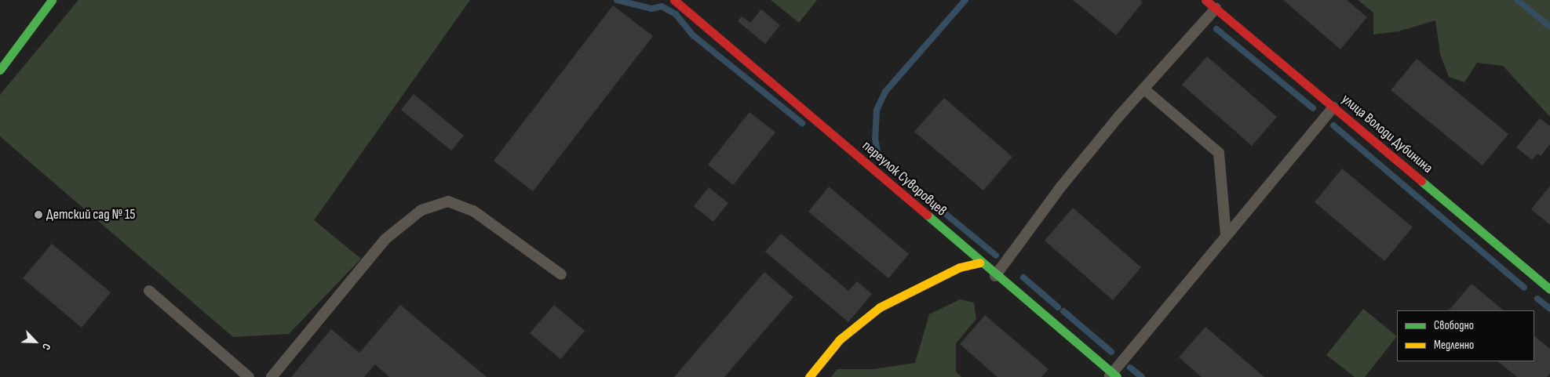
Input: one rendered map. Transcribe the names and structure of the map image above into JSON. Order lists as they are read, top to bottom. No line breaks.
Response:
{"streets":{"street":["улица Володи Дубинина","переулок Суворовцев"]},"places":["Детский сад № 15"],"legend":["Свободно","Медленно"],"north":"bottom right"}
